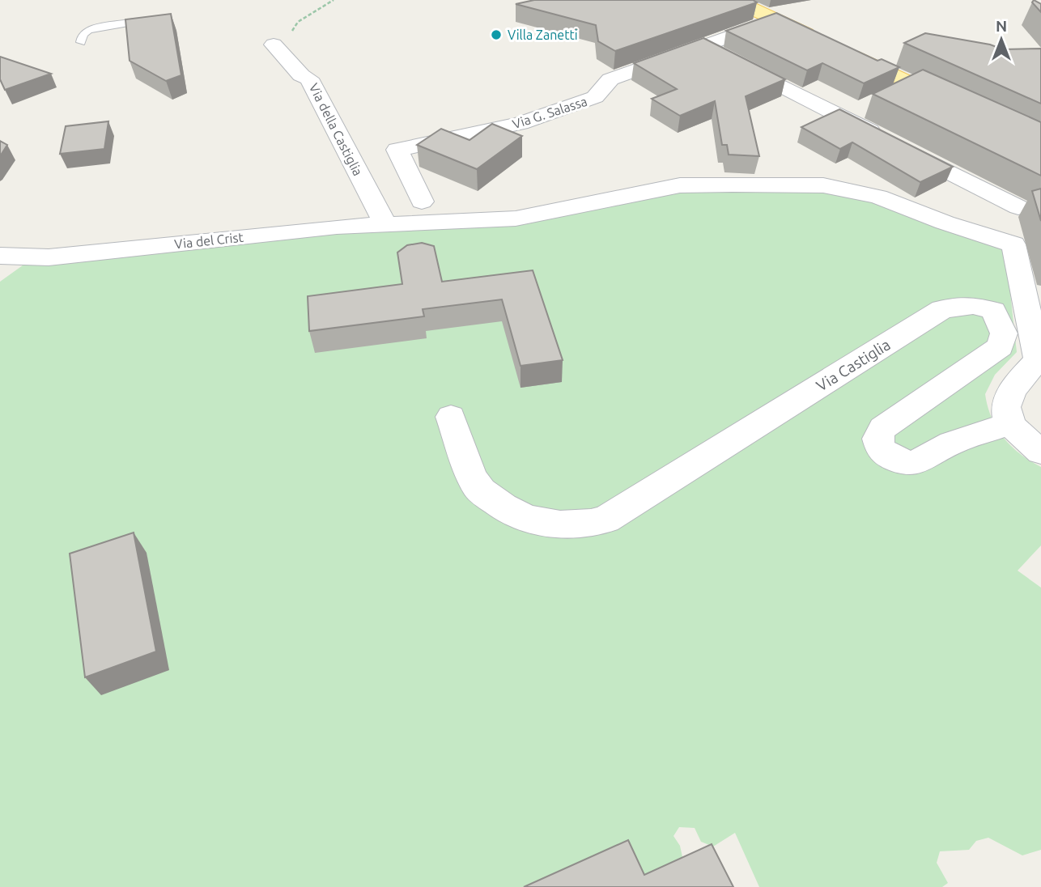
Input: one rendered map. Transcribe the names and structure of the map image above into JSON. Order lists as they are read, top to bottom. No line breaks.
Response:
{"streets":{"street":["Via G. Salassa","Via della Castiglia","Via del Crist","Via Castiglia"]},"crossings":[["Via della Castiglia","Via del Crist"]],"places":["Villa Zanetti"],"north":"top"}
